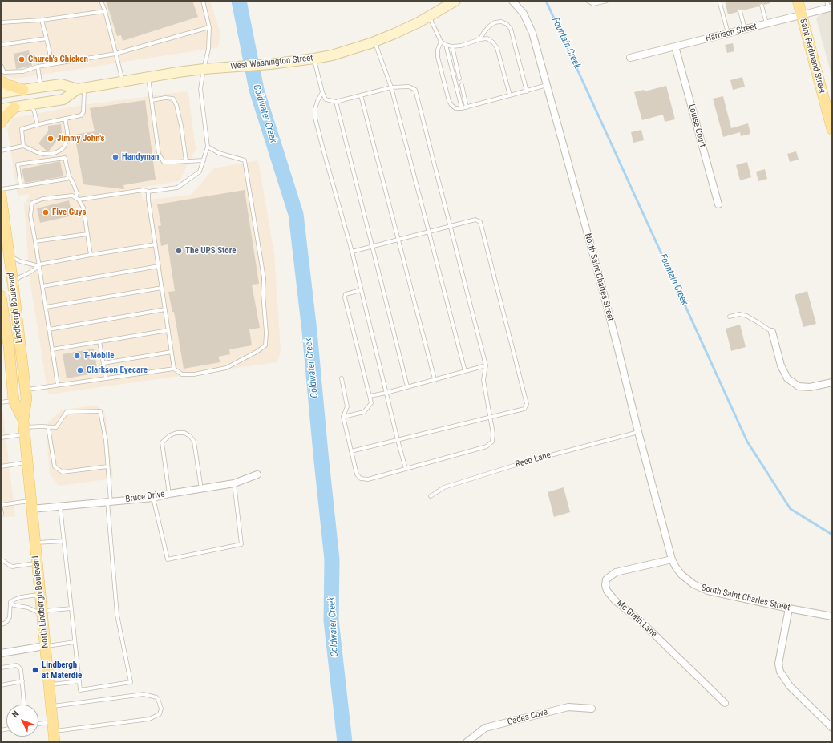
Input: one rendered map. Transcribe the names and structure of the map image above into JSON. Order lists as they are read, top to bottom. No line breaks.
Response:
{"streets":{"main road":["Saint Ferdinand Street","West Washington Street","Lindbergh Boulevard","North Lindbergh Boulevard"],"street":["Harrison Street","Louise Court","North Saint Charles Street","Bruce Drive","South Saint Charles Street","Mc Grath Lane","Cades Cove"],"lane":["Reeb Lane"]},"crossings":[["Harrison Street","Saint Ferdinand Street"],["Harrison Street","Louise Court"],["North Saint Charles Street","Reeb Lane"],["North Saint Charles Street","South Saint Charles Street"],["North Saint Charles Street","Mc Grath Lane"],["Lindbergh Boulevard","North Lindbergh Boulevard"],["Bruce Drive","North Lindbergh Boulevard"],["South Saint Charles Street","Mc Grath Lane"]],"water":["Fountain Creek","Coldwater Creek"],"places":["Church's Chicken","Jimmy John's","Handyman","Five Guys","The UPS Store","T-Mobile","Clarkson Eyecare","Lindbergh at Materdie"],"north":"top left"}
